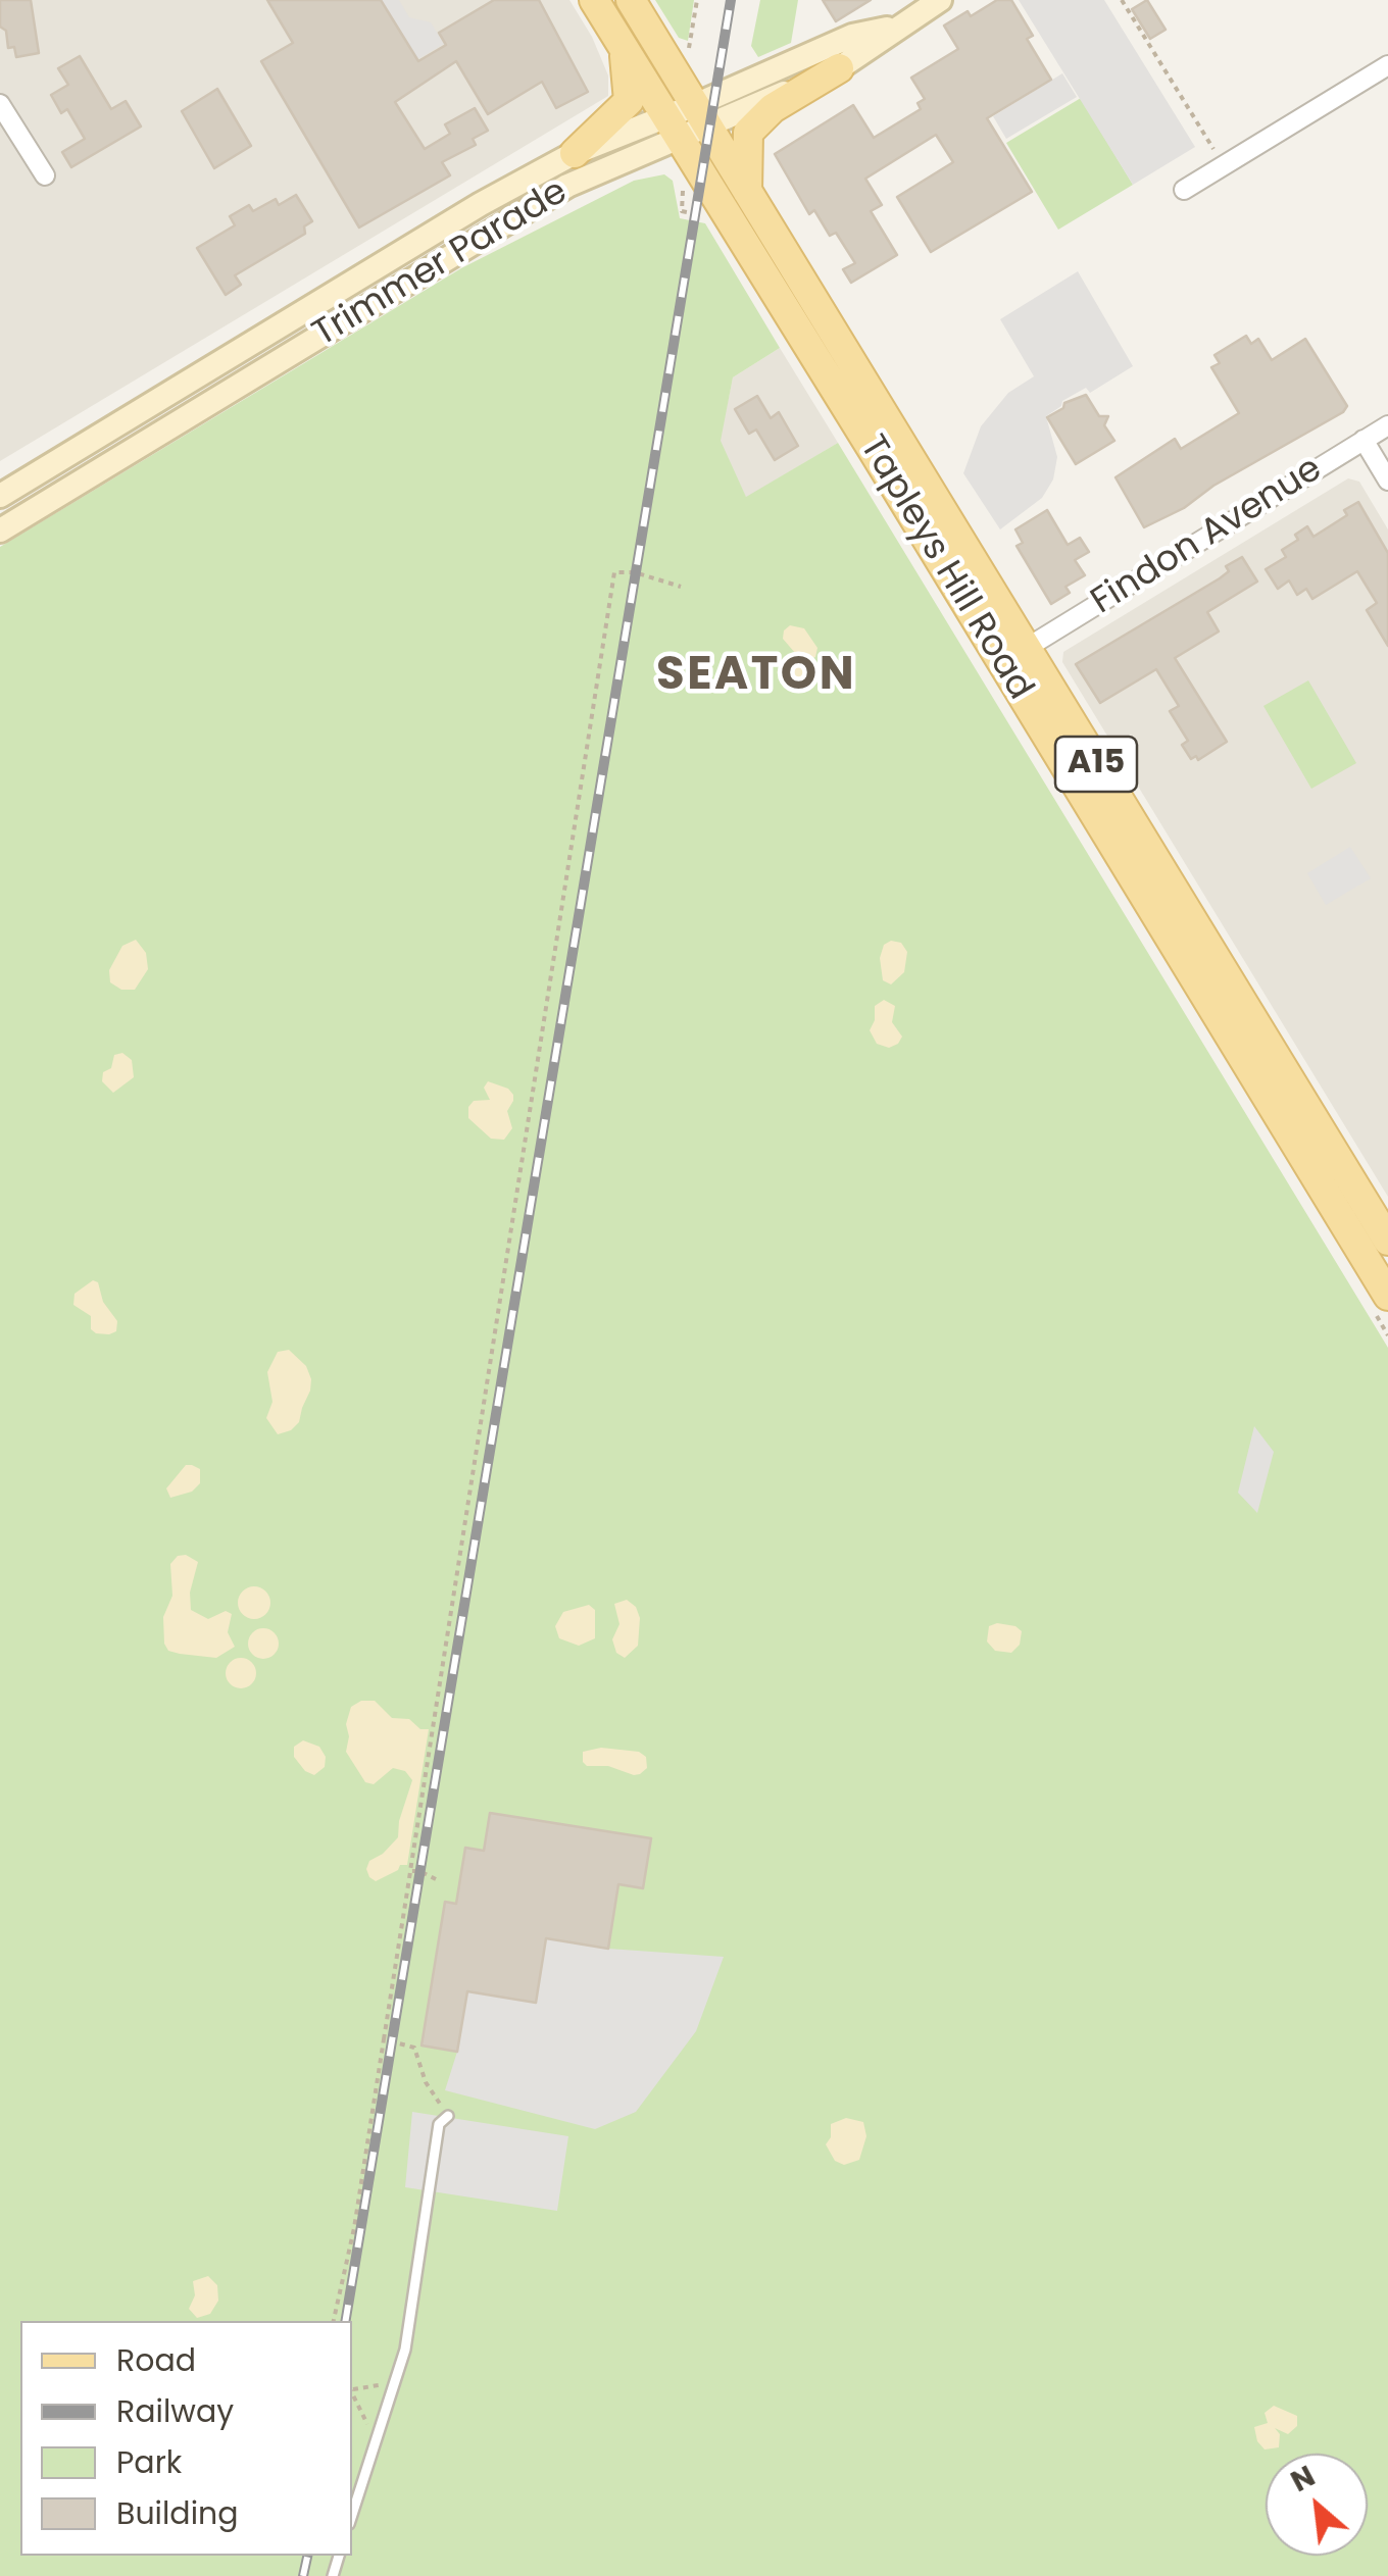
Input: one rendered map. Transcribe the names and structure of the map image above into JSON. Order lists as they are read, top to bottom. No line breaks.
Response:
{"streets":{"main road":["Trimmer Parade","Tapleys Hill Road","A15"],"street":["Findon Avenue"]},"crossings":[["Trimmer Parade","Tapleys Hill Road"],["Findon Avenue","Tapleys Hill Road"]],"districts":["SEATON"],"legend":["Road","Railway","Park","Building"],"north":"top left"}
